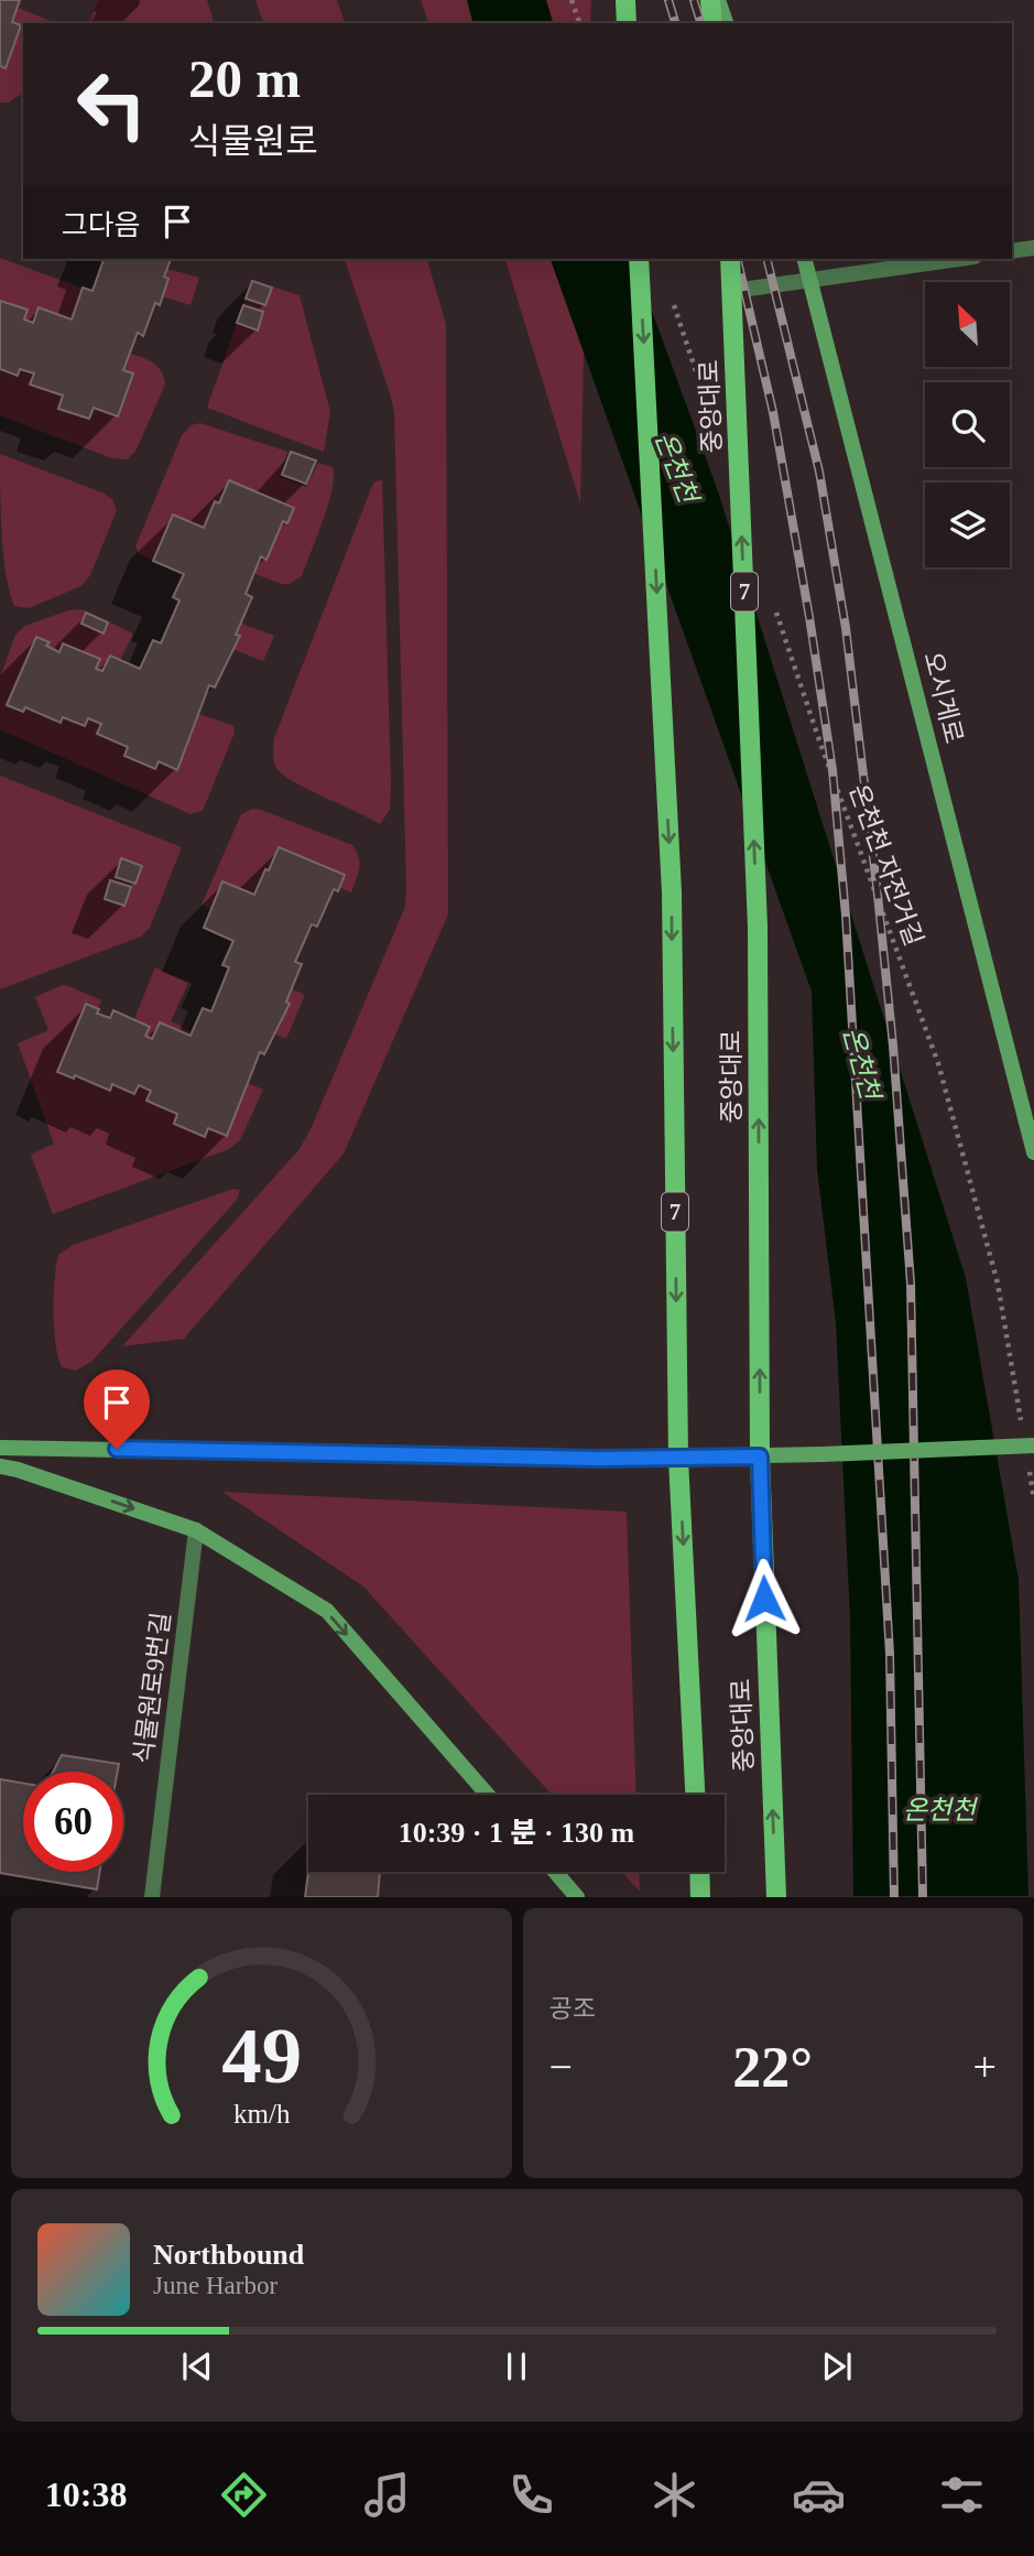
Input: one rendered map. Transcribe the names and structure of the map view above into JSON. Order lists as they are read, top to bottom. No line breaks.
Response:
{"streets":{"main road":["중앙대로","7","오시게로"],"street":["식물원로9번길"],"path":["온천천 자전거길"]},"water":["온천천"],"north":"top left","page":{"turn":["20 m","식물원로"],"then":"그다음","limit":"60","trip":"10:39 · 1 분 · 130 m","tile":"공조","heat":["−","22°","+"],"song":["Northbound","June Harbor"],"tabs":"10:38","gauge":["49","km/h"]}}
